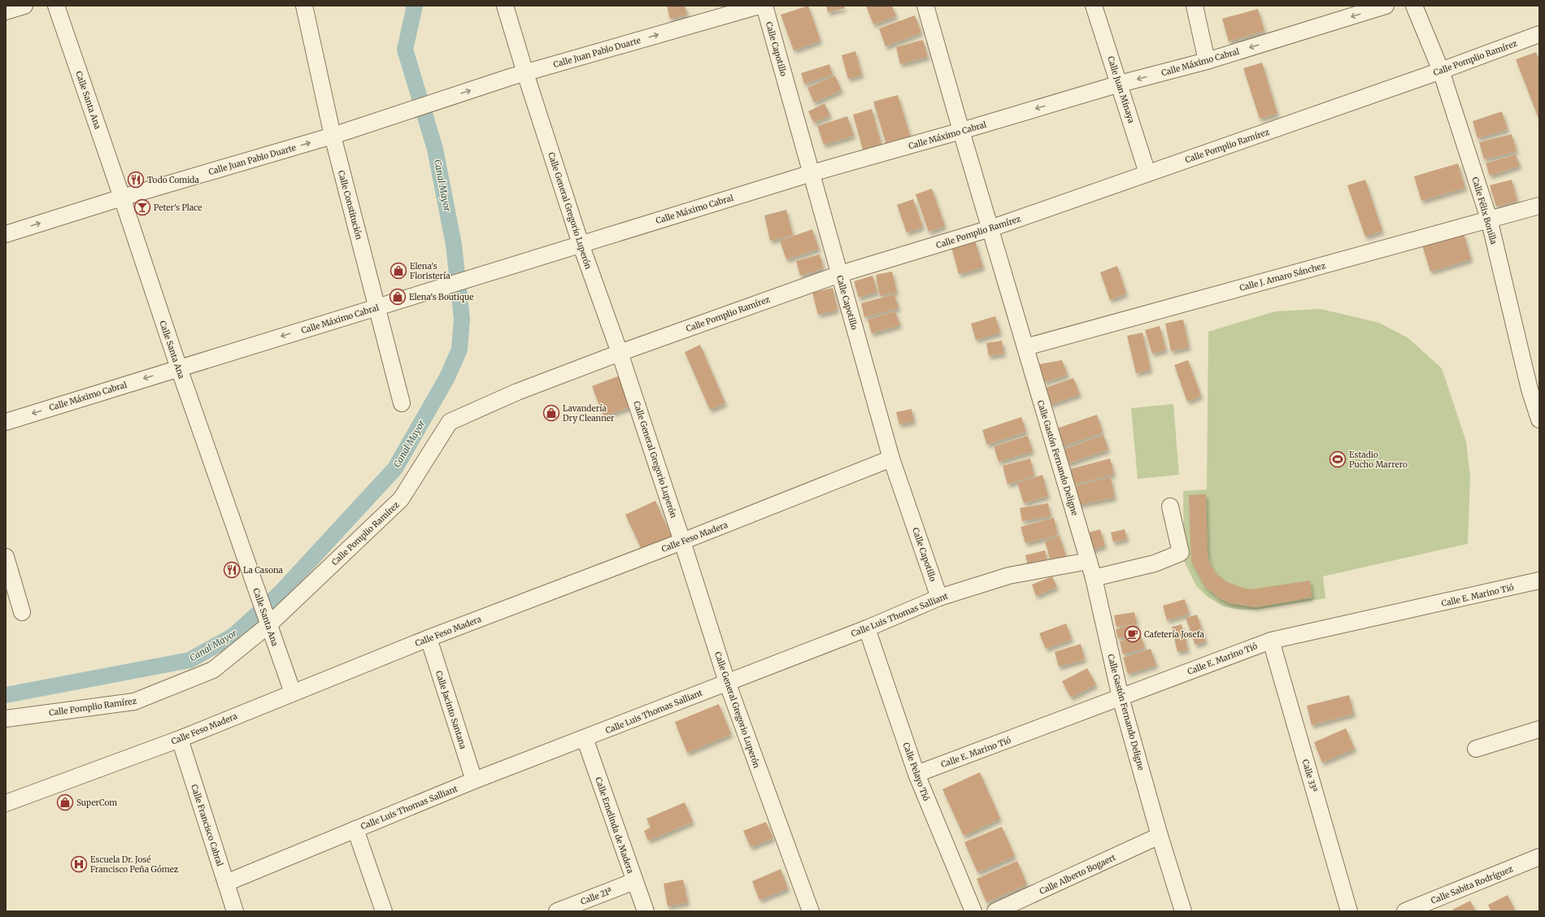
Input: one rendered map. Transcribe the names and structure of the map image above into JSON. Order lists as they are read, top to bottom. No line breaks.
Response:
{"streets":{"street":["Calle Capotillo","Calle Juan Pablo Duarte","Calle Pomplio Ramírez","Calle Máximo Cabral","Calle Juan Minaya","Calle Santa Ana","Calle Constitución","Calle General Gregorio Luperón","Calle Félix Bonilla","Calle J. Amaro Sánchez","Calle Gastón Fernando Deligne","Calle Feso Madera","Calle E. Marino Tió","Calle Luis Thomas Salliant","Calle Jacinto Santana","Calle Pelayo Tió","Calle 33ª","Calle Francisco Cabral","Calle Emelinda de Madera","Calle Alberto Bogaert","Calle Sabita Rodríguez","Calle 21ª"]},"crossings":[["Calle Capotillo","Calle Pomplio Ramírez"],["Calle Capotillo","Calle Máximo Cabral"],["Calle Capotillo","Calle Feso Madera"],["Calle Capotillo","Calle Luis Thomas Salliant"],["Calle Juan Pablo Duarte","Calle Santa Ana"],["Calle Juan Pablo Duarte","Calle Constitución"],["Calle Juan Pablo Duarte","Calle General Gregorio Luperón"],["Calle Pomplio Ramírez","Calle Juan Minaya"],["Calle Pomplio Ramírez","Calle Santa Ana"],["Calle Pomplio Ramírez","Calle General Gregorio Luperón"],["Calle Pomplio Ramírez","Calle Félix Bonilla"],["Calle Pomplio Ramírez","Calle Gastón Fernando Deligne"],["Calle Máximo Cabral","Calle Juan Minaya"],["Calle Máximo Cabral","Calle Santa Ana"],["Calle Máximo Cabral","Calle Constitución"],["Calle Máximo Cabral","Calle General Gregorio Luperón"],["Calle Máximo Cabral","Calle Gastón Fernando Deligne"],["Calle Santa Ana","Calle Feso Madera"],["Calle General Gregorio Luperón","Calle Feso Madera"],["Calle General Gregorio Luperón","Calle Luis Thomas Salliant"],["Calle Félix Bonilla","Calle J. Amaro Sánchez"],["Calle J. Amaro Sánchez","Calle Gastón Fernando Deligne"],["Calle Gastón Fernando Deligne","Calle E. Marino Tió"],["Calle Gastón Fernando Deligne","Calle Luis Thomas Salliant"],["Calle Gastón Fernando Deligne","Calle Alberto Bogaert"],["Calle Feso Madera","Calle Jacinto Santana"],["Calle Feso Madera","Calle Francisco Cabral"],["Calle E. Marino Tió","Calle Pelayo Tió"],["Calle E. Marino Tió","Calle 33ª"],["Calle Luis Thomas Salliant","Calle Jacinto Santana"],["Calle Luis Thomas Salliant","Calle Pelayo Tió"],["Calle Luis Thomas Salliant","Calle Francisco Cabral"],["Calle Luis Thomas Salliant","Calle Emelinda de Madera"],["Calle Emelinda de Madera","Calle 21ª"]],"one_way":["Calle Juan Pablo Duarte","Calle Máximo Cabral"],"water":["Canal Mayor"],"places":{"restaurant":["Todo Comida","La Casona"],"bar":["Peter's Place"],"shop":["Elena's Floristería","Elena's Boutique","Lavandería Dry Cleanner","SuperCom"],"sports":["Estadio Pucho Marrero"],"cafe":["Cafetería Josefa"],"hospital":["Escuela Dr. José Francisco Peña Gómez"]}}
